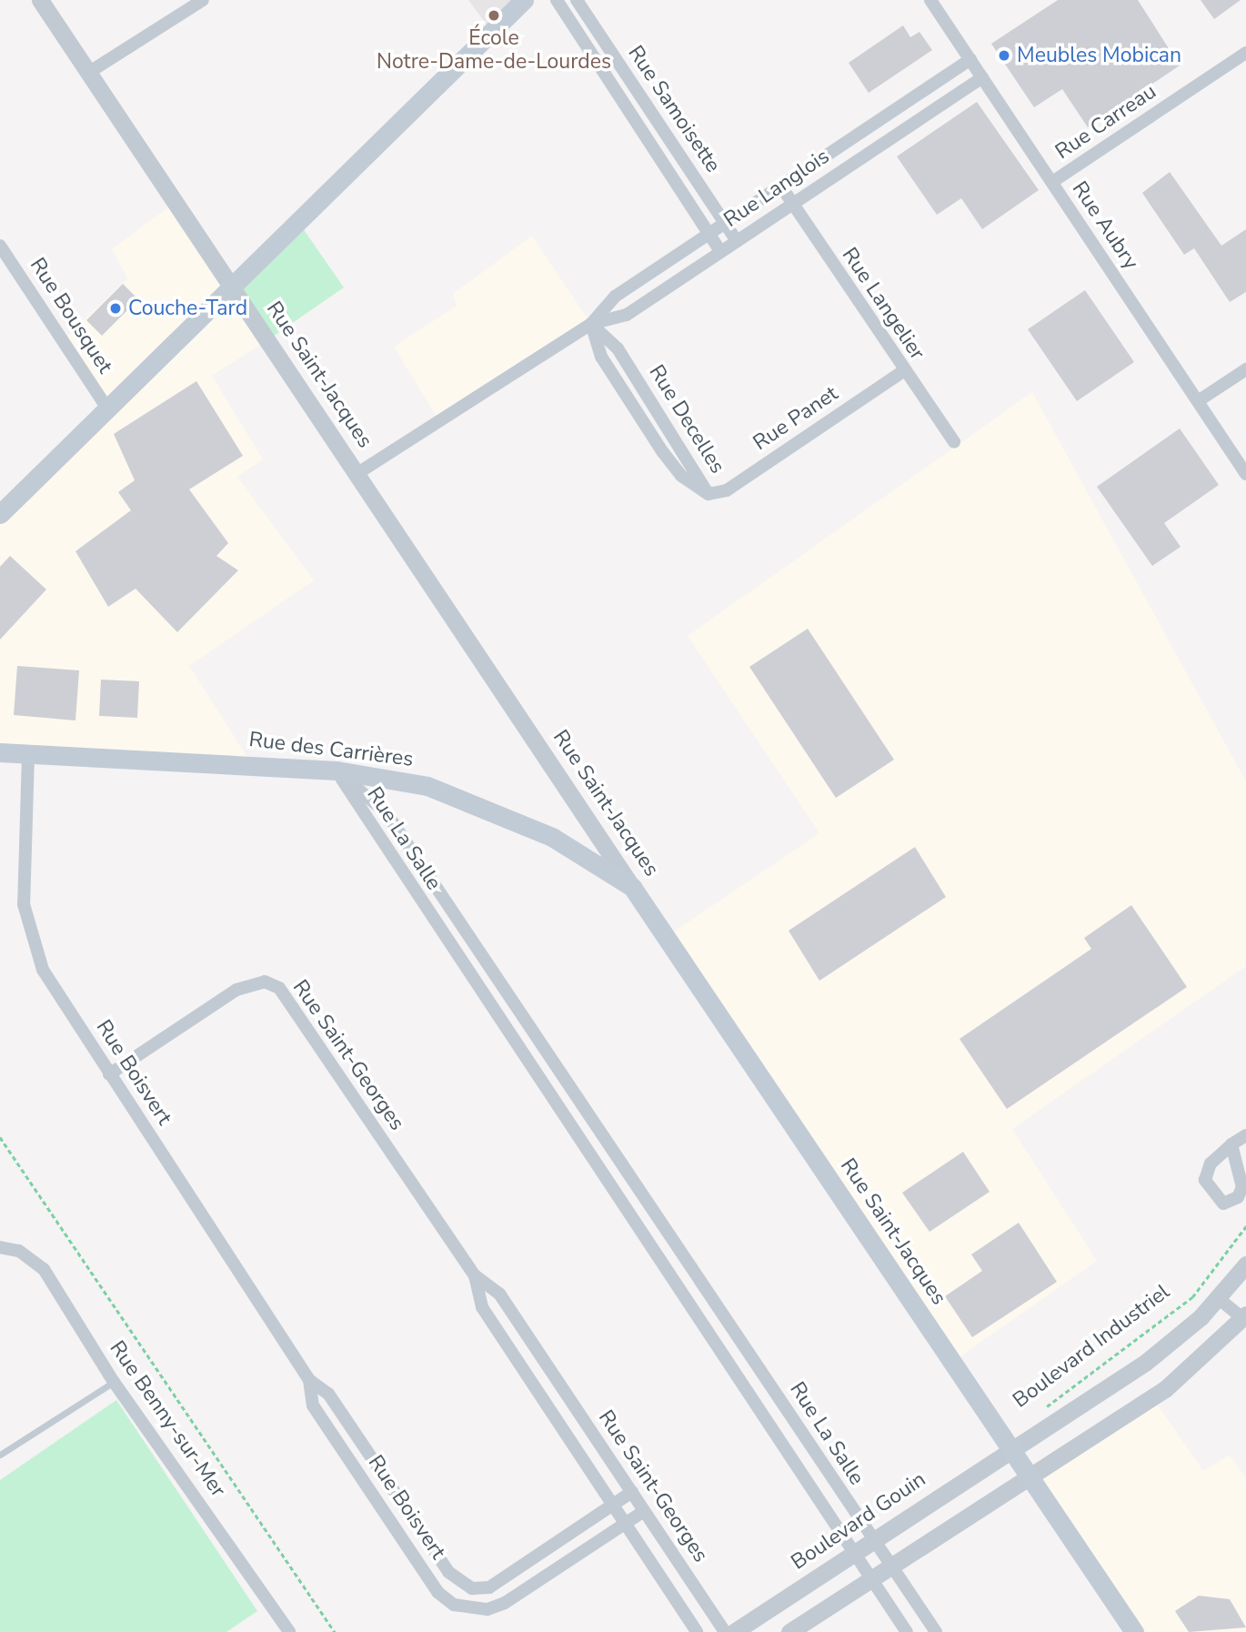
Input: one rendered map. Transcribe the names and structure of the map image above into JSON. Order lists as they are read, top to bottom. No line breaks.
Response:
{"streets":{"main road":["Rue Saint-Jacques","Rue des Carrières"],"street":["Rue Samoisette","Rue Carreau","Rue Langlois","Rue Aubry","Rue Langelier","Rue Bousquet","Rue Panet","Rue Decelles","Rue La Salle","Rue Saint-Georges","Rue Boisvert","Boulevard Industriel","Rue Benny-sur-Mer","Boulevard Gouin"]},"crossings":[["Rue Samoisette","Rue Langlois"],["Rue Carreau","Rue Aubry"],["Rue Langlois","Rue Aubry"],["Rue Langlois","Rue Langelier"],["Rue Langlois","Rue Saint-Jacques"],["Rue Langlois","Rue Decelles"],["Rue Langelier","Rue Panet"],["Rue Saint-Jacques","Rue des Carrières"],["Rue Saint-Jacques","Boulevard Industriel"],["Rue Saint-Jacques","Boulevard Gouin"],["Rue Panet","Rue Decelles"],["Rue des Carrières","Rue La Salle"],["Rue des Carrières","Rue Boisvert"],["Rue La Salle","Boulevard Gouin"],["Rue Saint-Georges","Rue Boisvert"],["Boulevard Industriel","Boulevard Gouin"]],"places":["École Notre-Dame-de-Lourdes","Meubles Mobican","Couche-Tard"]}
